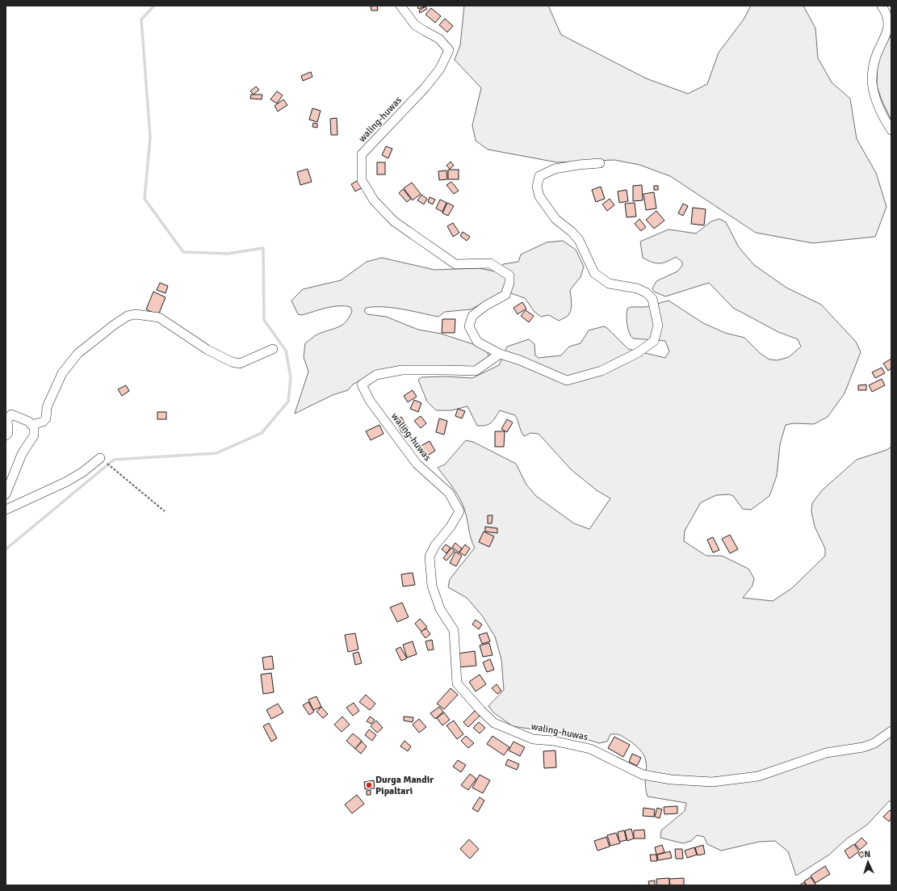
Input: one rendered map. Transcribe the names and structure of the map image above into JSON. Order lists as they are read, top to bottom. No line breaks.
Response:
{"streets":{"street":["waling-huwas"]},"places":["Durga Mandir Pipaltari"],"north":"top"}
